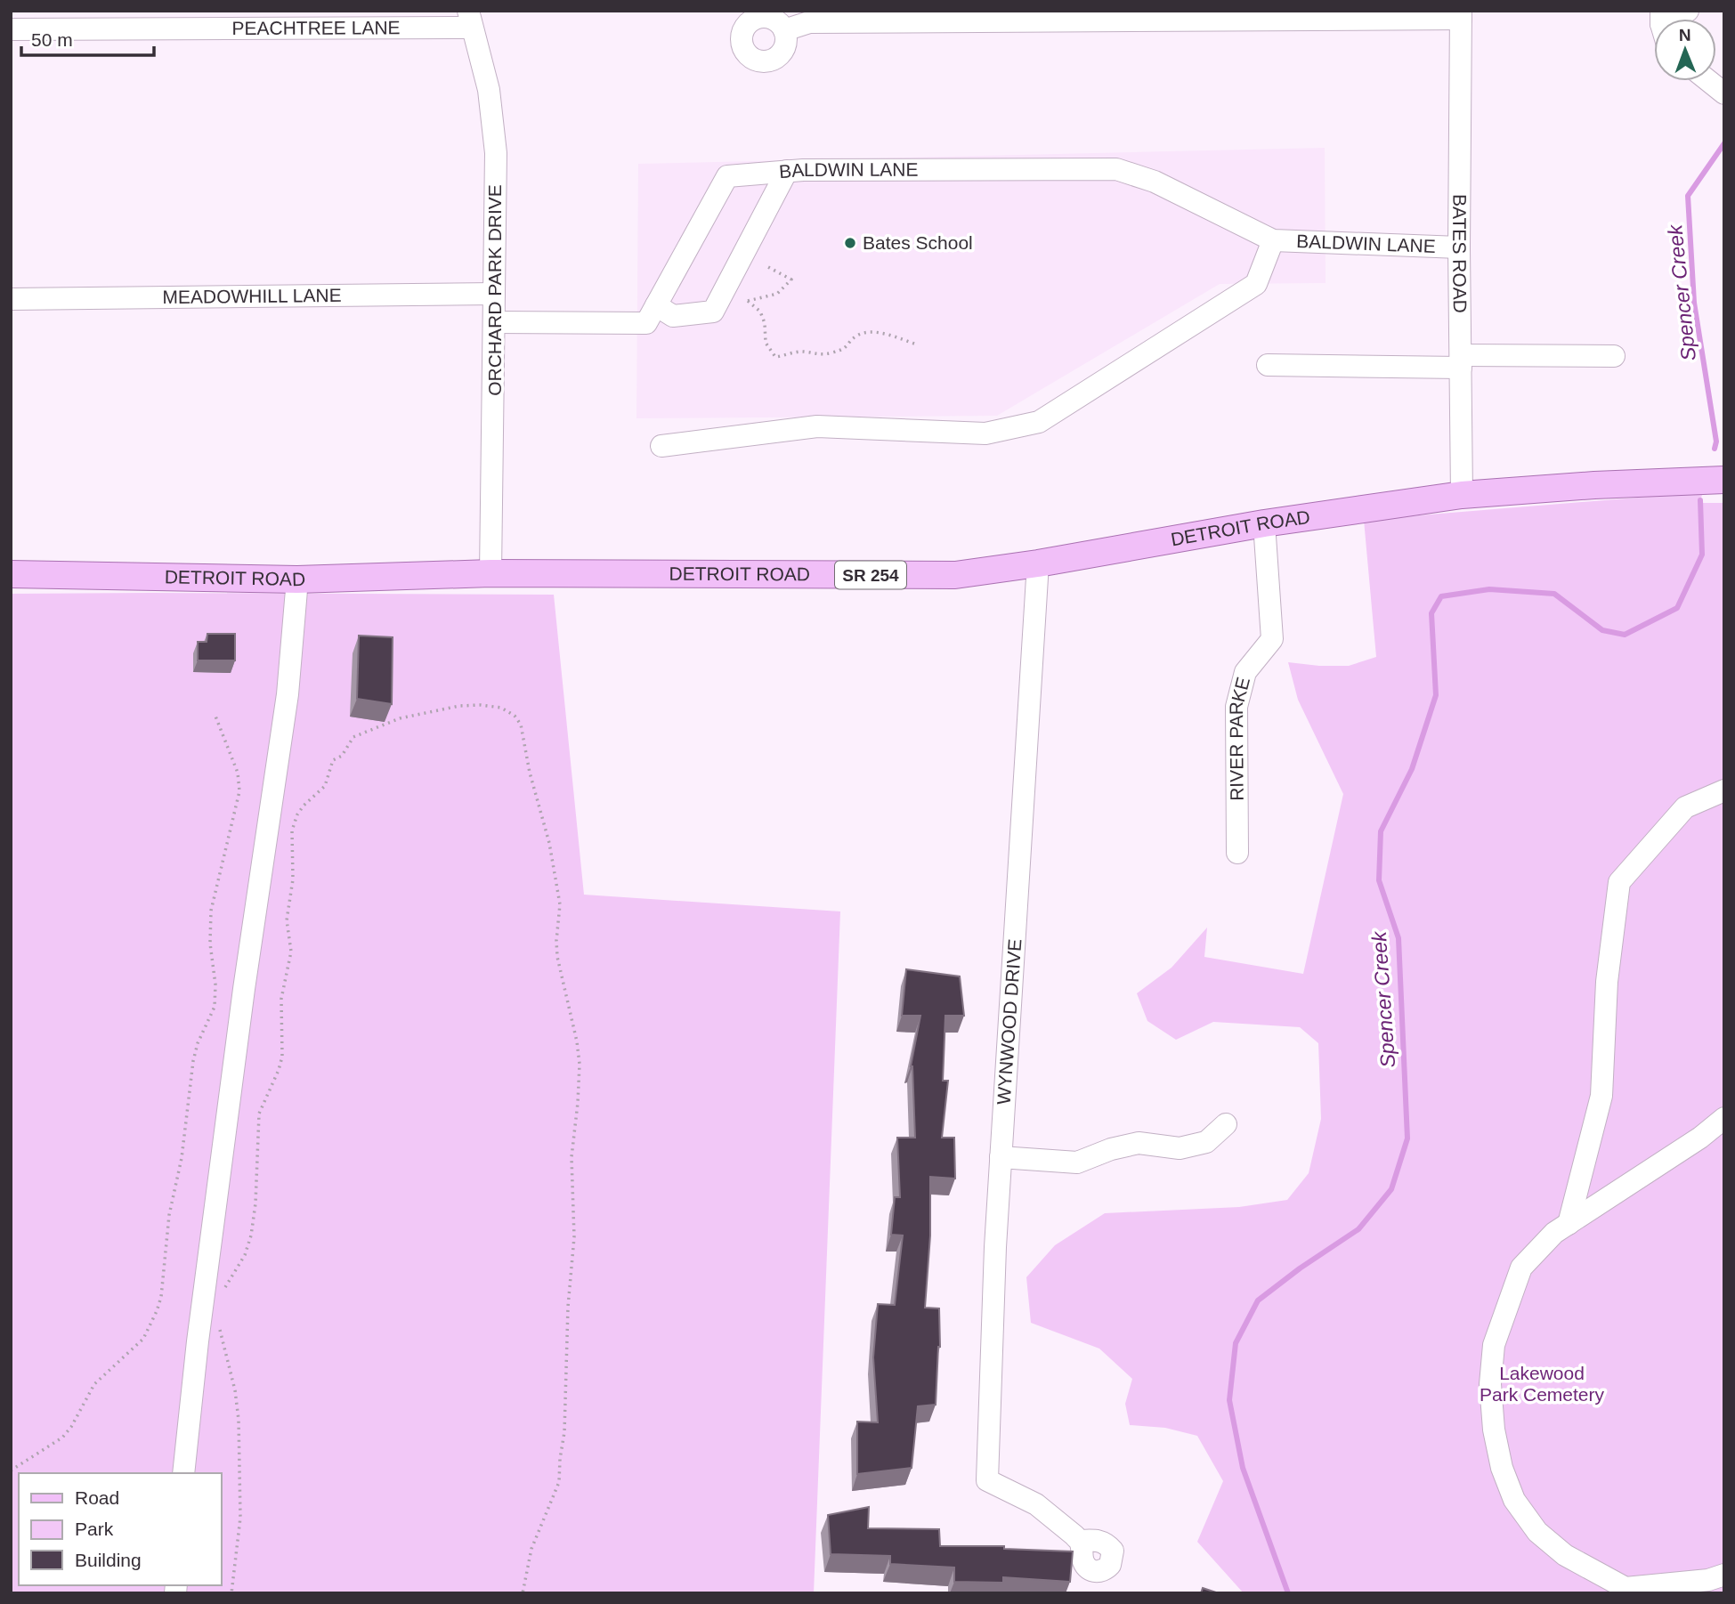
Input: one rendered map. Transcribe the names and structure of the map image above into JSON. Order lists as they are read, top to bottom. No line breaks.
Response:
{"streets":{"main road":["DETROIT ROAD","SR 254"],"street":["PEACHTREE LANE","BALDWIN LANE","BATES ROAD","ORCHARD PARK DRIVE","MEADOWHILL LANE","RIVER PARKE","WYNWOOD DRIVE"]},"crossings":[["PEACHTREE LANE","ORCHARD PARK DRIVE"],["BALDWIN LANE","BATES ROAD"],["BALDWIN LANE","ORCHARD PARK DRIVE"],["BATES ROAD","DETROIT ROAD"],["ORCHARD PARK DRIVE","MEADOWHILL LANE"],["ORCHARD PARK DRIVE","DETROIT ROAD"],["DETROIT ROAD","RIVER PARKE"],["DETROIT ROAD","WYNWOOD DRIVE"]],"water":["Spencer Creek"],"parks":["Lakewood Park Cemetery"],"places":["Bates School"],"legend":["Road","Park","Building"],"scale_bar":"50 m","north":"top"}
